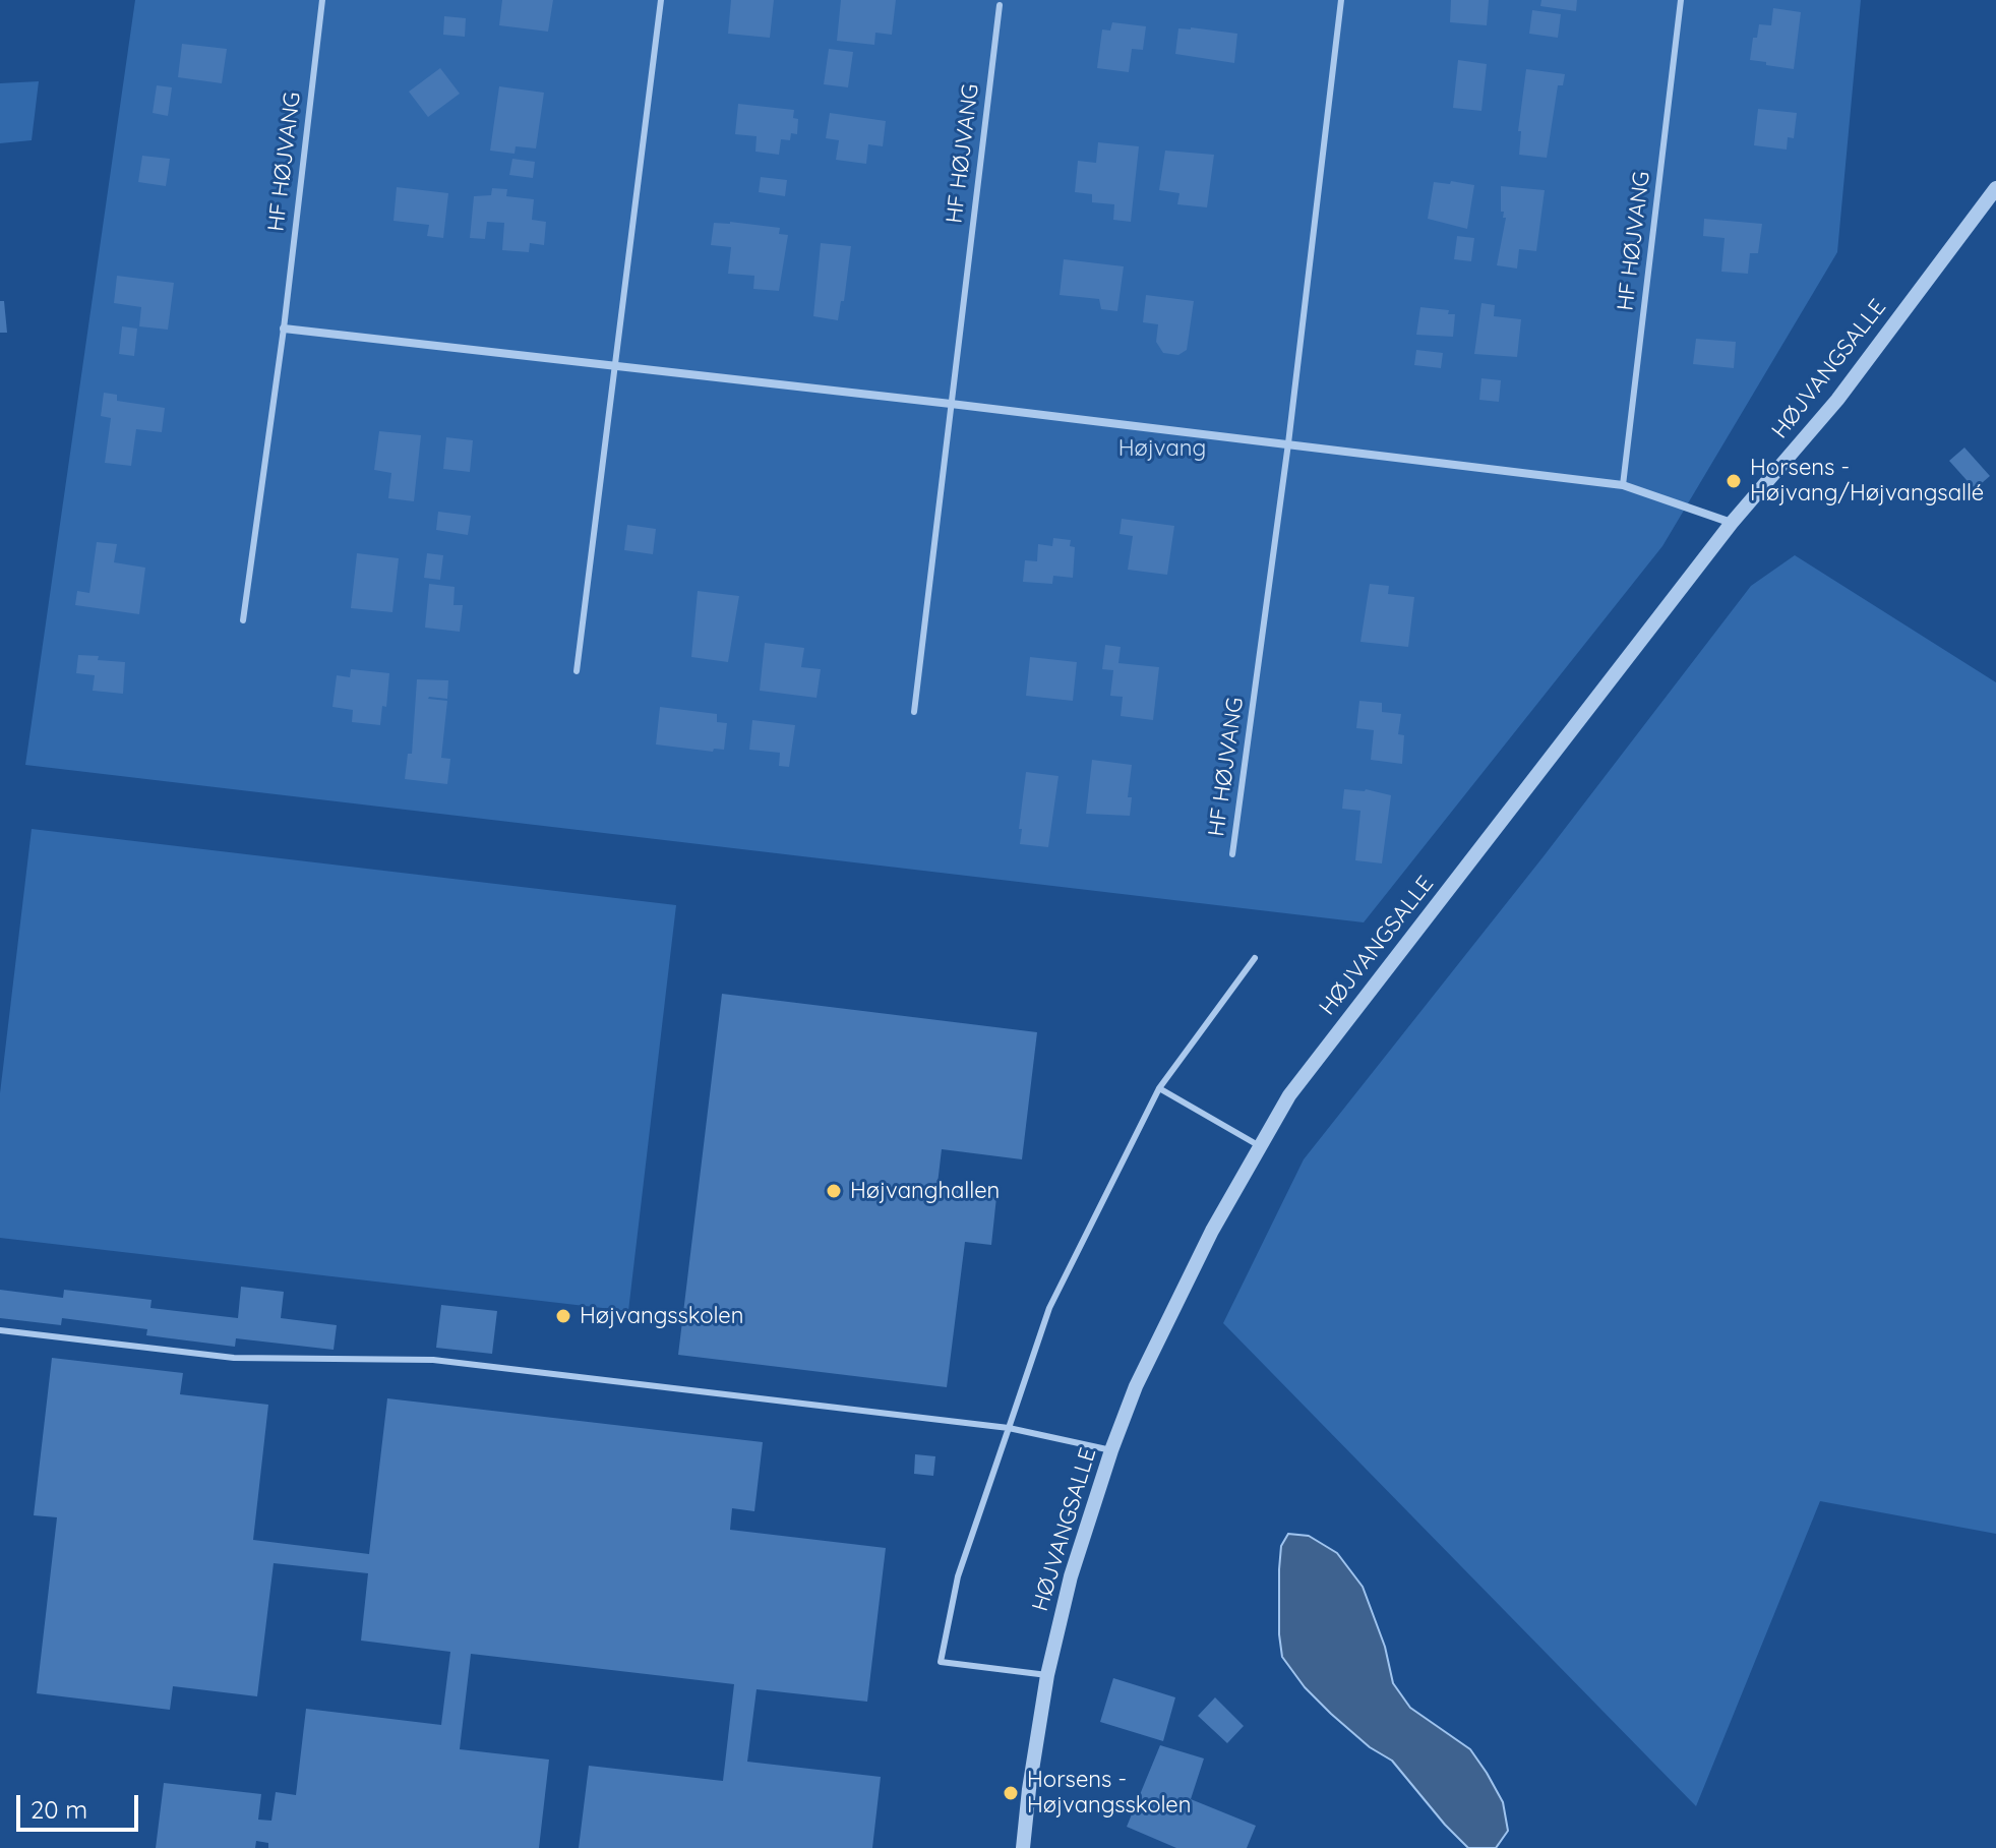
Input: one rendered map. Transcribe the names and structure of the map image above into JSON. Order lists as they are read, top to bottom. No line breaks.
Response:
{"streets":{"street":["HØJVANGSALLE"],"lane":["HF HØJVANG"]},"parks":["Højvang"],"places":["Horsens - Højvang/Højvangsallé","Højvanghallen","Højvangsskolen","Horsens - Højvangsskolen"],"scale_bar":"20 m"}
